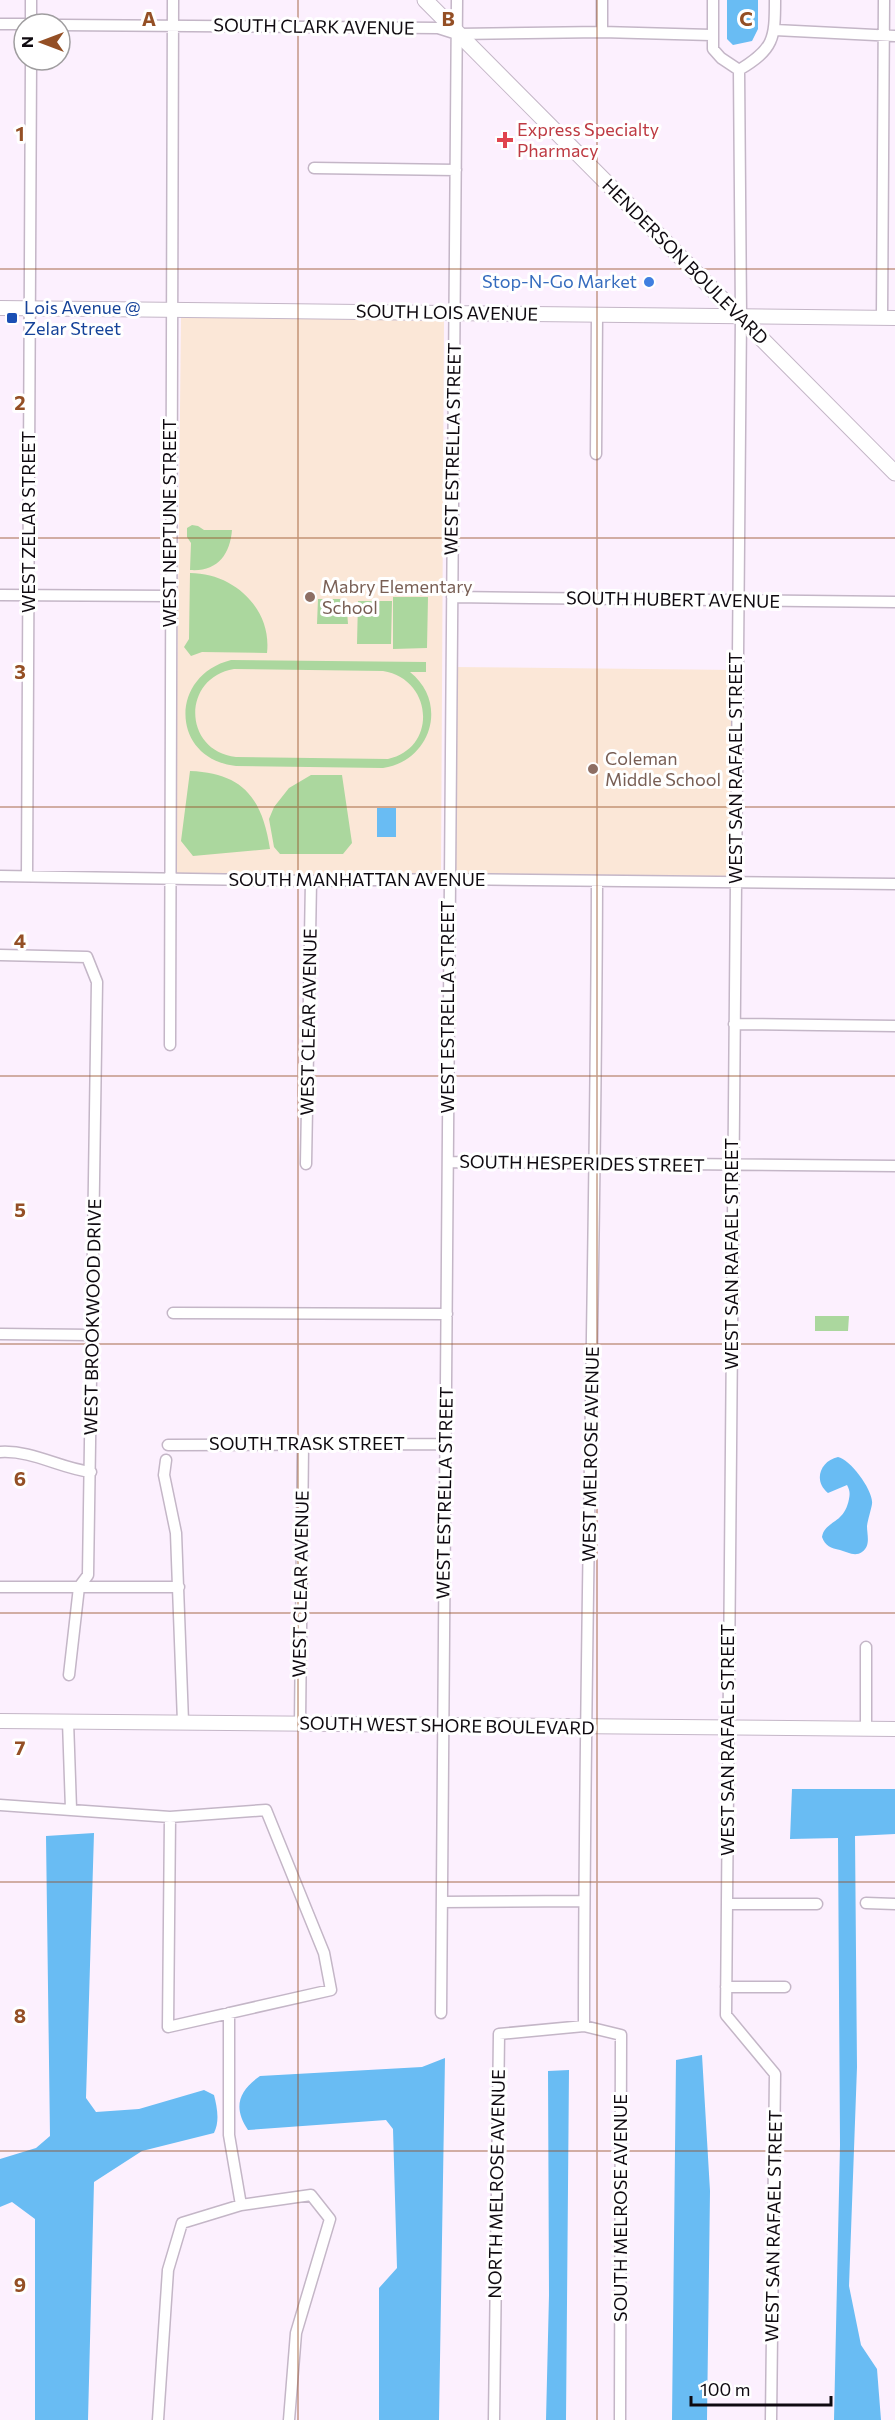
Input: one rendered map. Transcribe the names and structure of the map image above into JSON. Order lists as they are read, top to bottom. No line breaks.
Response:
{"streets":{"main road":["HENDERSON BOULEVARD"],"street":["SOUTH CLARK AVENUE","SOUTH LOIS AVENUE","WEST ESTRELLA STREET","WEST ZELAR STREET","WEST NEPTUNE STREET","SOUTH HUBERT AVENUE","WEST SAN RAFAEL STREET","SOUTH MANHATTAN AVENUE","WEST CLEAR AVENUE","SOUTH HESPERIDES STREET","WEST BROOKWOOD DRIVE","SOUTH TRASK STREET","WEST MELROSE AVENUE","SOUTH WEST SHORE BOULEVARD","NORTH MELROSE AVENUE","SOUTH MELROSE AVENUE"]},"crossings":[["SOUTH CLARK AVENUE","HENDERSON BOULEVARD"],["SOUTH CLARK AVENUE","WEST ESTRELLA STREET"],["SOUTH CLARK AVENUE","WEST NEPTUNE STREET"],["HENDERSON BOULEVARD","SOUTH LOIS AVENUE"],["HENDERSON BOULEVARD","WEST ESTRELLA STREET"],["HENDERSON BOULEVARD","WEST SAN RAFAEL STREET"],["SOUTH LOIS AVENUE","WEST ESTRELLA STREET"],["SOUTH LOIS AVENUE","WEST ZELAR STREET"],["SOUTH LOIS AVENUE","WEST NEPTUNE STREET"],["SOUTH LOIS AVENUE","WEST SAN RAFAEL STREET"],["WEST ESTRELLA STREET","SOUTH HUBERT AVENUE"],["WEST ESTRELLA STREET","SOUTH MANHATTAN AVENUE"],["WEST ESTRELLA STREET","SOUTH HESPERIDES STREET"],["WEST ESTRELLA STREET","SOUTH TRASK STREET"],["WEST ESTRELLA STREET","SOUTH WEST SHORE BOULEVARD"],["WEST ZELAR STREET","SOUTH MANHATTAN AVENUE"],["WEST NEPTUNE STREET","SOUTH MANHATTAN AVENUE"],["SOUTH HUBERT AVENUE","WEST SAN RAFAEL STREET"],["WEST SAN RAFAEL STREET","SOUTH MANHATTAN AVENUE"],["WEST SAN RAFAEL STREET","SOUTH HESPERIDES STREET"],["WEST SAN RAFAEL STREET","SOUTH WEST SHORE BOULEVARD"],["SOUTH MANHATTAN AVENUE","WEST CLEAR AVENUE"],["SOUTH MANHATTAN AVENUE","WEST MELROSE AVENUE"],["WEST CLEAR AVENUE","SOUTH TRASK STREET"],["WEST CLEAR AVENUE","SOUTH WEST SHORE BOULEVARD"],["SOUTH HESPERIDES STREET","WEST MELROSE AVENUE"],["WEST MELROSE AVENUE","SOUTH WEST SHORE BOULEVARD"],["WEST MELROSE AVENUE","NORTH MELROSE AVENUE"],["WEST MELROSE AVENUE","SOUTH MELROSE AVENUE"],["NORTH MELROSE AVENUE","SOUTH MELROSE AVENUE"]],"places":{"health":["Express Specialty Pharmacy"],"other":["Stop-N-Go Market","Mabry Elementary School","Coleman Middle School"],"transit":["Lois Avenue @ Zelar Street"]},"scale_bar":"100 m","north":"left","grid":{"columns":["A","B","C"],"rows":["1","2","3","4","5","6","7","8","9"]}}
